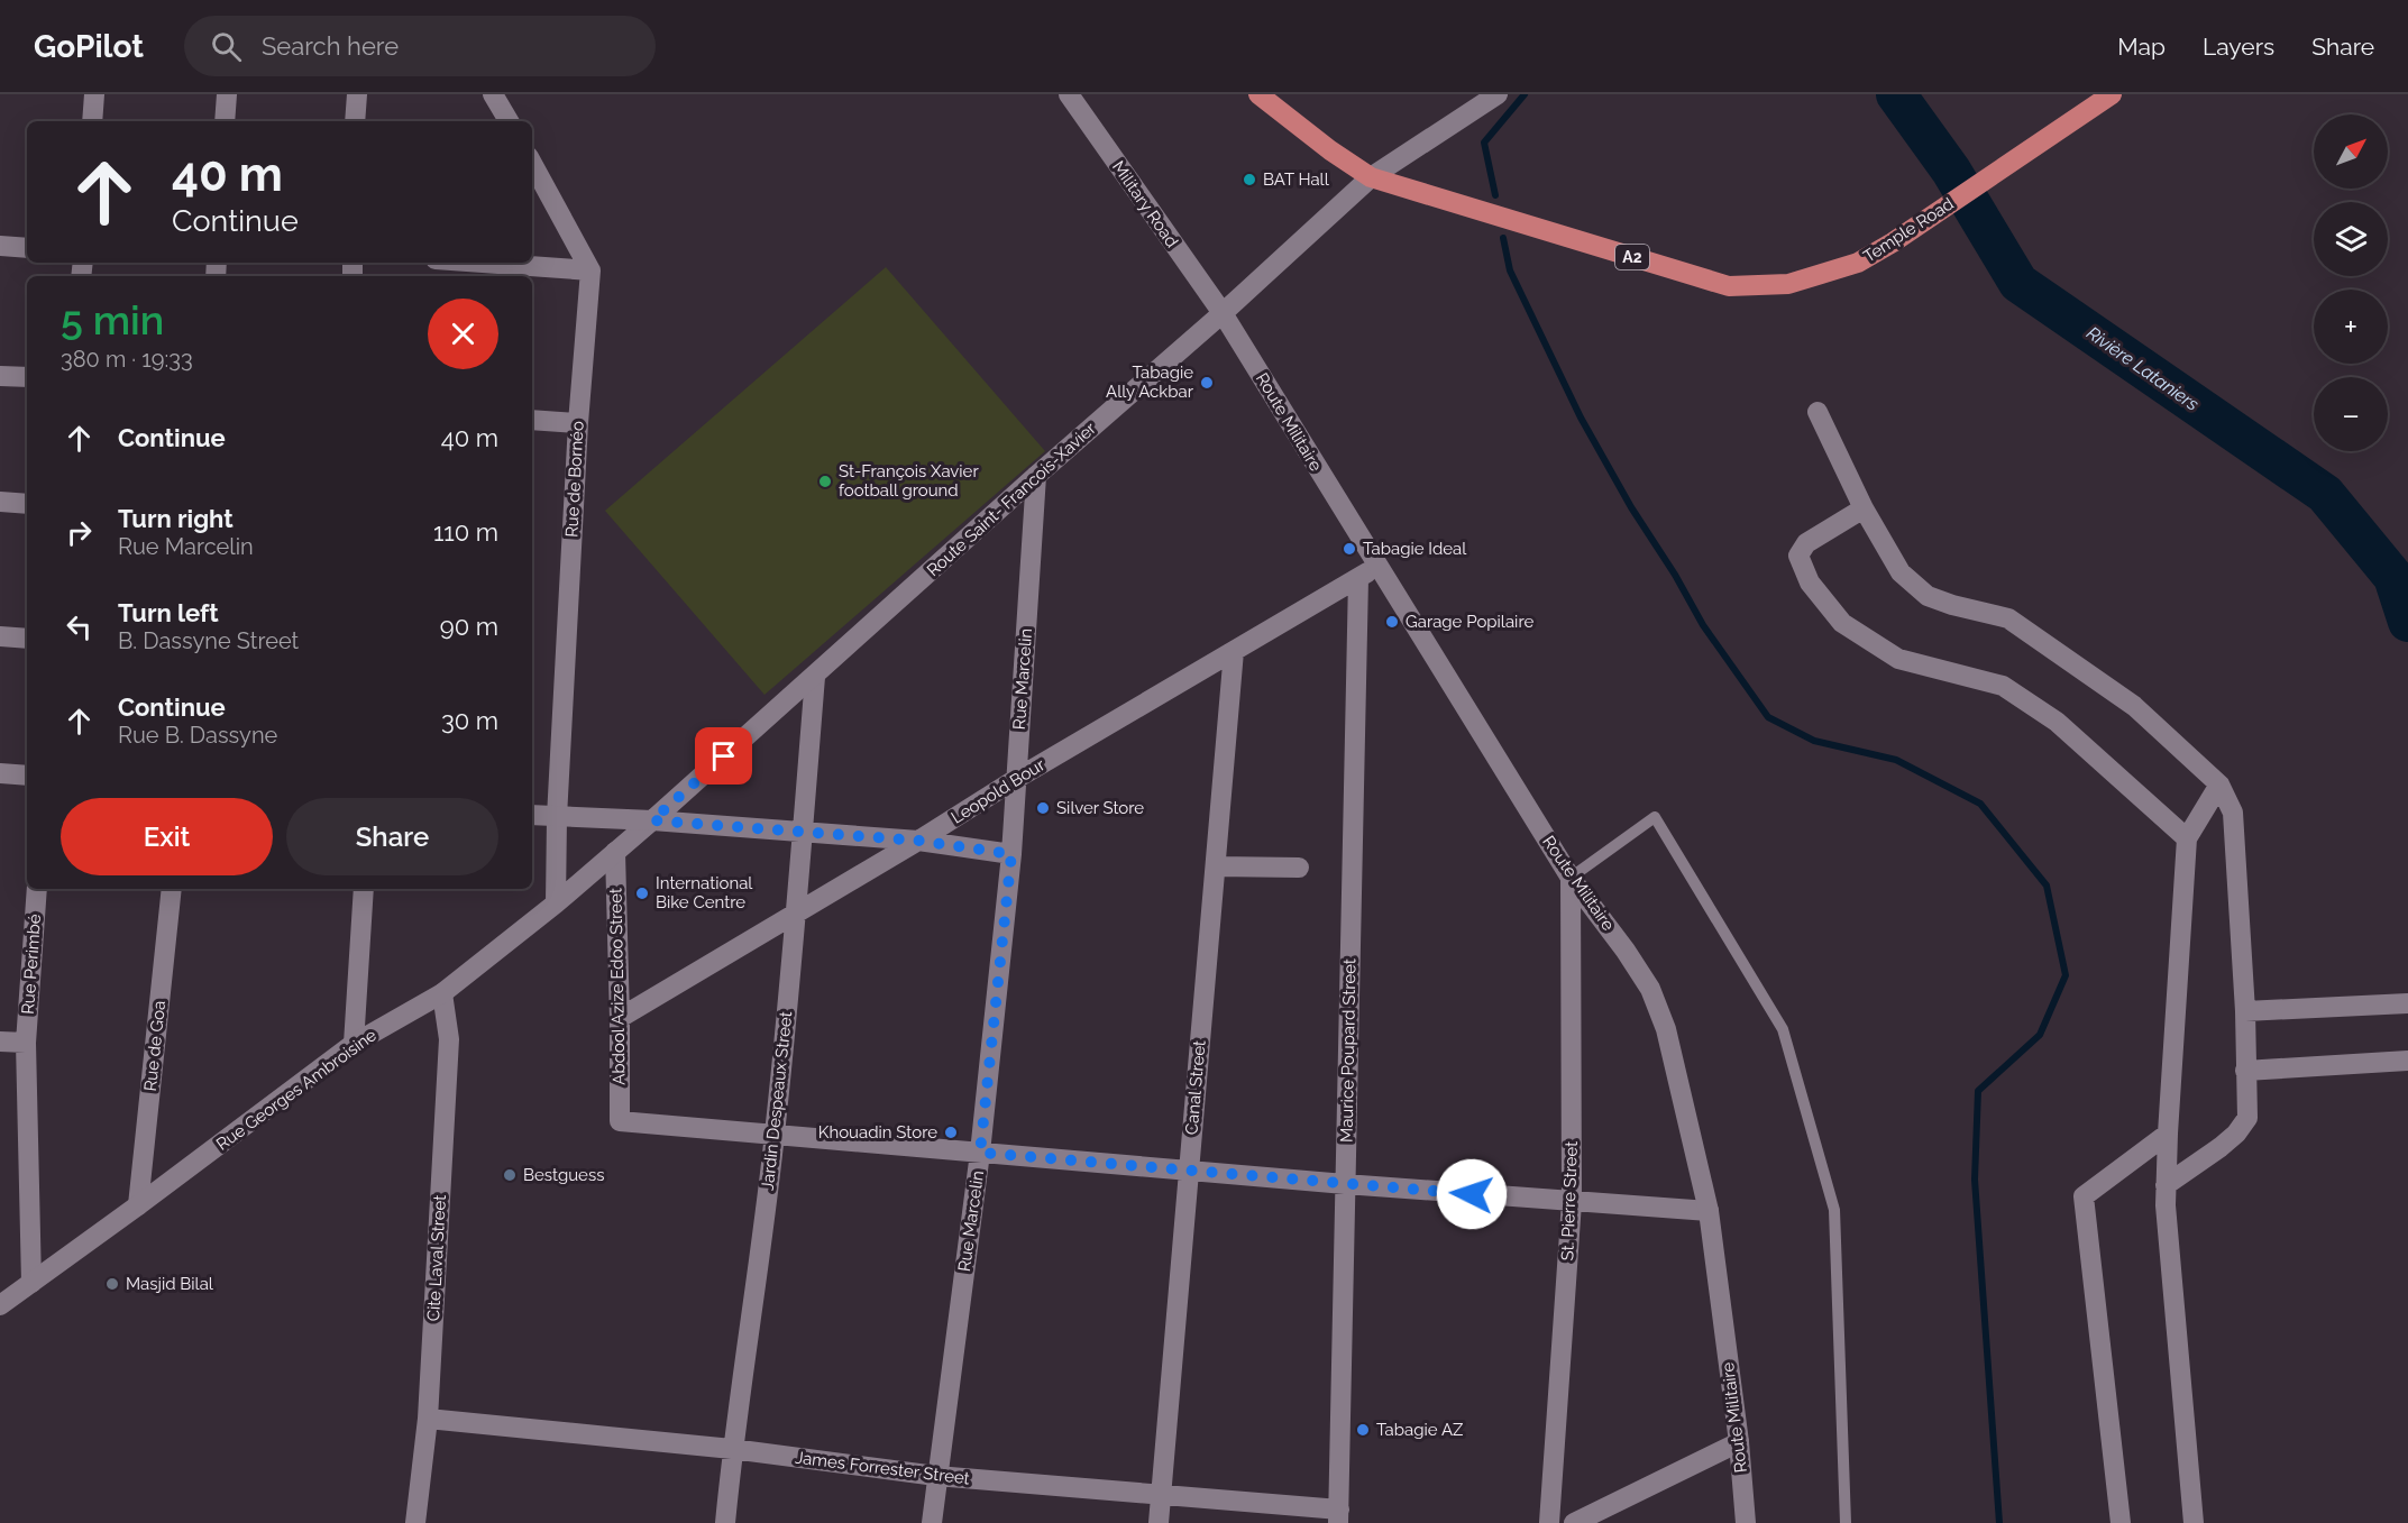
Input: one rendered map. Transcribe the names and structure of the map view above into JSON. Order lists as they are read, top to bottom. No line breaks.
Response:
{"streets":{"main road":["Temple Road","A2"],"street":["Military Road","Route Militaire","Rue de Bornéo","Route Saint- Francois-Xavier","Rue Marcelin","Leopold Bour","Rue Perimbé","Abdool Azize Edoo Street","Rue de Goa","Maurice Poupard Street","Canal Street","Rue Georges Ambroisine","Jardin Despeaux Street","St. Pierre Street","Cite Laval Street","James Forrester Street"]},"crossings":[["Military Road","Route Militaire"],["Military Road","Route Saint- Francois-Xavier"],["Temple Road","A2"],["Temple Road","Route Saint- Francois-Xavier"],["A2","Route Saint- Francois-Xavier"],["Route Militaire","Route Saint- Francois-Xavier"],["Route Militaire","Leopold Bour"],["Route Militaire","St. Pierre Street"],["Rue de Bornéo","Rue Georges Ambroisine"],["Route Saint- Francois-Xavier","Rue Marcelin"],["Route Saint- Francois-Xavier","Rue Georges Ambroisine"],["Route Saint- Francois-Xavier","Jardin Despeaux Street"],["Rue Marcelin","Leopold Bour"],["Rue Marcelin","James Forrester Street"],["Leopold Bour","Abdool Azize Edoo Street"],["Leopold Bour","Maurice Poupard Street"],["Leopold Bour","Canal Street"],["Leopold Bour","Jardin Despeaux Street"],["Rue Perimbé","Rue Georges Ambroisine"],["Abdool Azize Edoo Street","Rue Georges Ambroisine"],["Abdool Azize Edoo Street","Jardin Despeaux Street"],["Rue de Goa","Rue Georges Ambroisine"],["Maurice Poupard Street","James Forrester Street"],["Canal Street","James Forrester Street"],["Rue Georges Ambroisine","Cite Laval Street"],["Jardin Despeaux Street","James Forrester Street"],["Cite Laval Street","James Forrester Street"]],"water":["Rivière Lataniers"],"places":["BAT Hall","Tabagie Ally Ackbar","St-François Xavier football ground","Tabagie Ideal","Garage Popilaire","Silver Store","International Bike Centre","Khouadin Store","Bestguess","Masjid Bilal","Tabagie AZ"],"north":"top right","page":{"header":"GoPilot","search":"Search here","nav":["Map","Layers","Share"],"map_buttons":["+","−"],"turn":["40 m","Continue"],"heading":["5 min","380 m · 19:33"],"list":[{"name":"Continue","value":"40 m"},{"name":"Turn right","note":"Rue Marcelin","value":"110 m"},{"name":"Turn left","note":"B. Dassyne Street","value":"90 m"},{"name":"Continue","note":"Rue B. Dassyne","value":"30 m"}],"buttons":["Exit","Share"]}}
